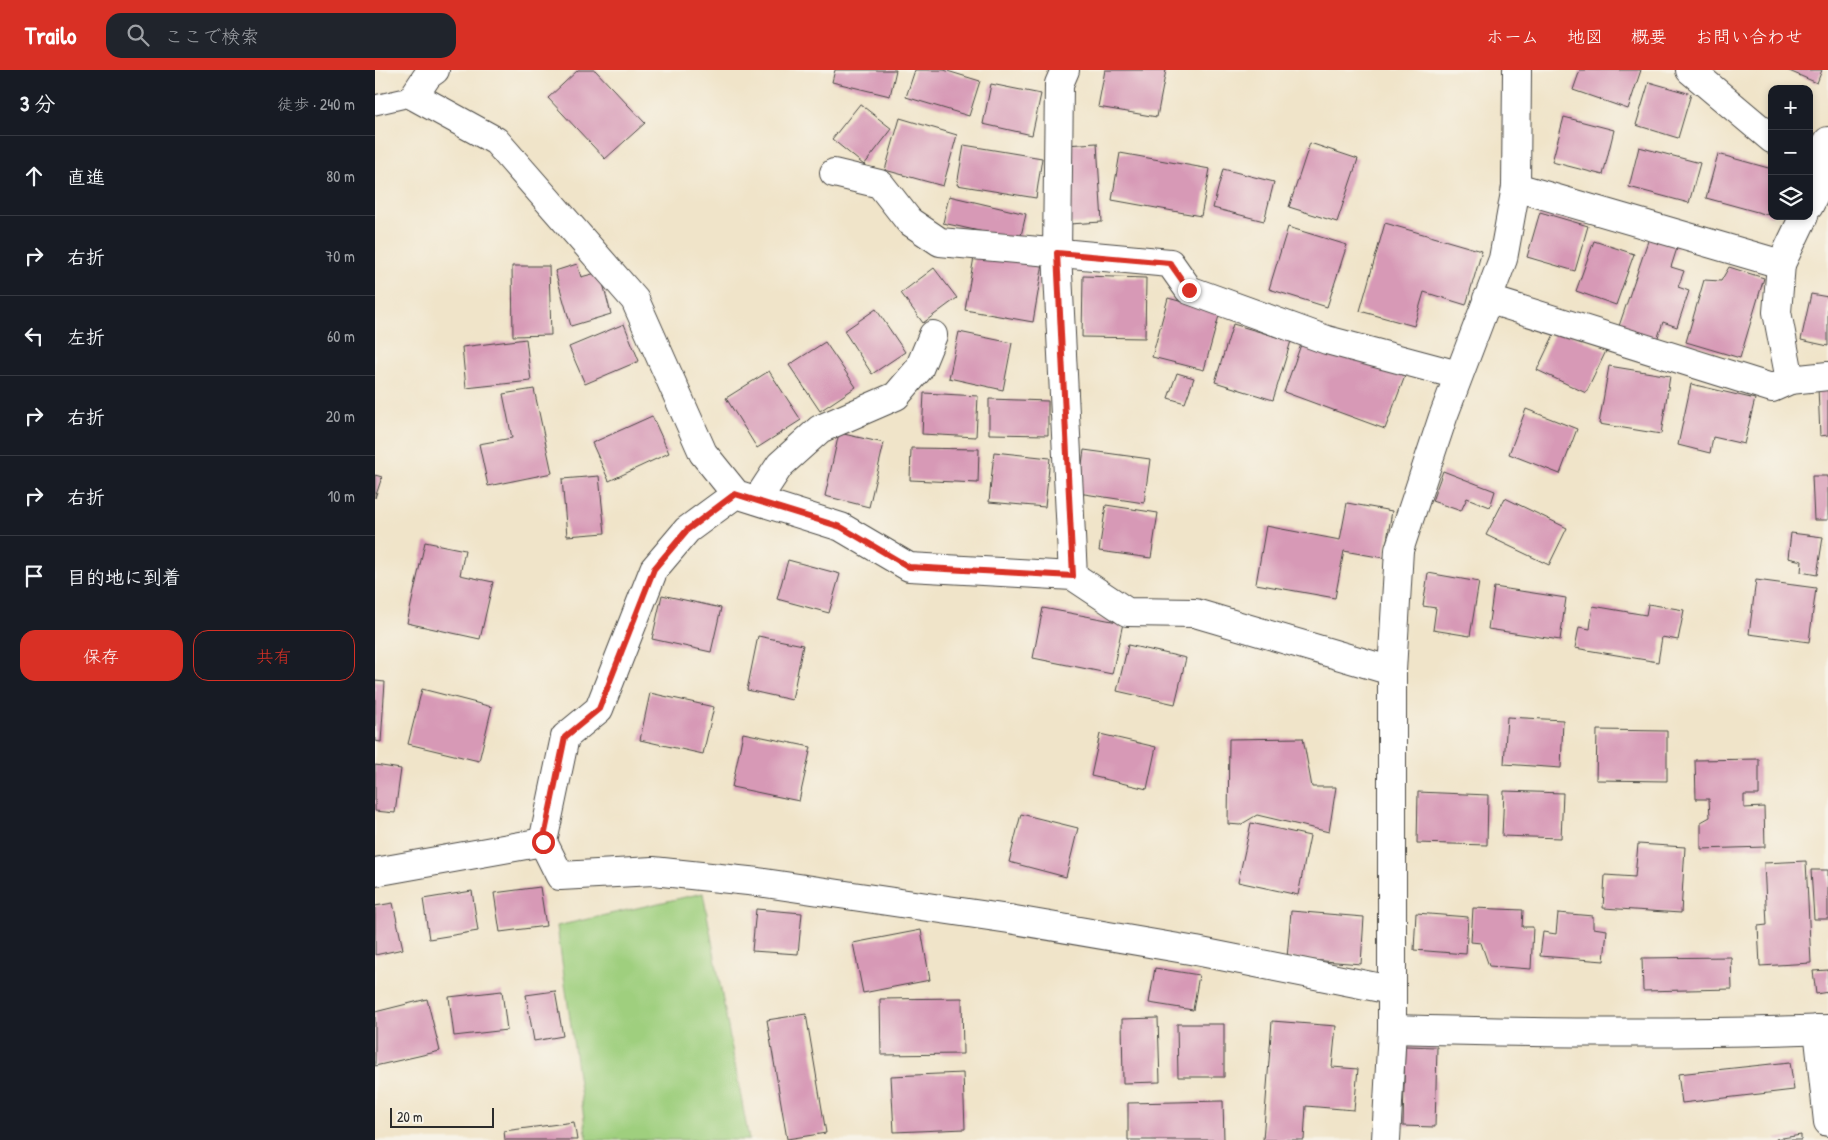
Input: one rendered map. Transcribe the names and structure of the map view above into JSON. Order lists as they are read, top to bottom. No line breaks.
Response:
{"scale_bar":"20 m","page":{"header":"Trailo","search":"ここで検索","nav":["ホーム","地図","概要","お問い合わせ"],"heading":["3 分","徒歩 · 240 m"],"map_buttons":["+","−"],"list":[["直進","80 m"],["右折","70 m"],["左折","60 m"],["右折","20 m"],["右折","10 m"],"目的地に到着"],"buttons":["保存","共有"],"scale":"20 m"}}
